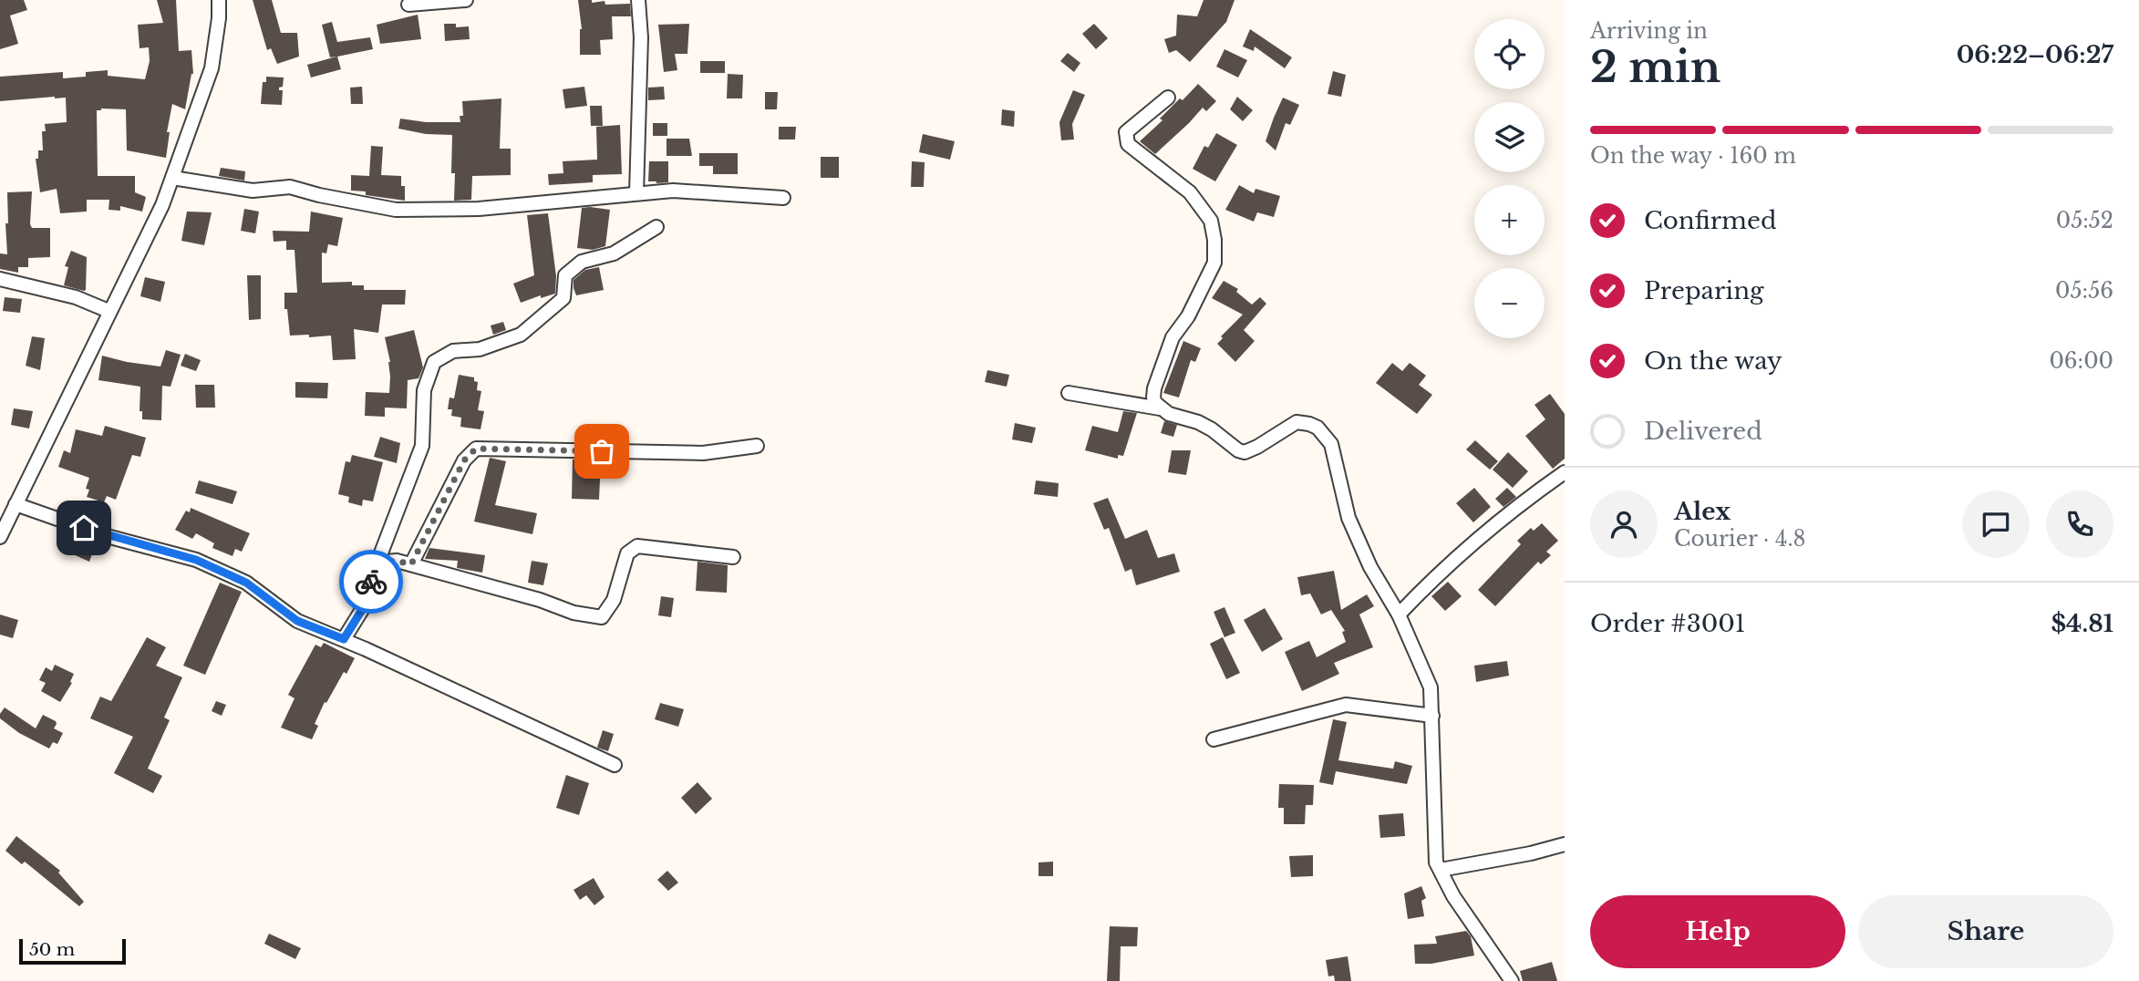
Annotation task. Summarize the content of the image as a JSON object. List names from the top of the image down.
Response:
{
  "scale_bar": "50 m",
  "page": {
    "heading": ["2 min", "Arriving in", "06:22–06:27"],
    "panel": [
      "Alex",
      "Courier · 4.8",
      "Order #3001",
      "$4.81"
    ],
    "map_buttons": ["+", "−"],
    "bar": "On the way · 160 m",
    "list": [
      ["Confirmed", "05:52"],
      ["Preparing", "05:56"],
      ["On the way", "06:00"],
      "Delivered"
    ],
    "buttons": ["Help", "Share"],
    "scale": "50 m"
  }
}
